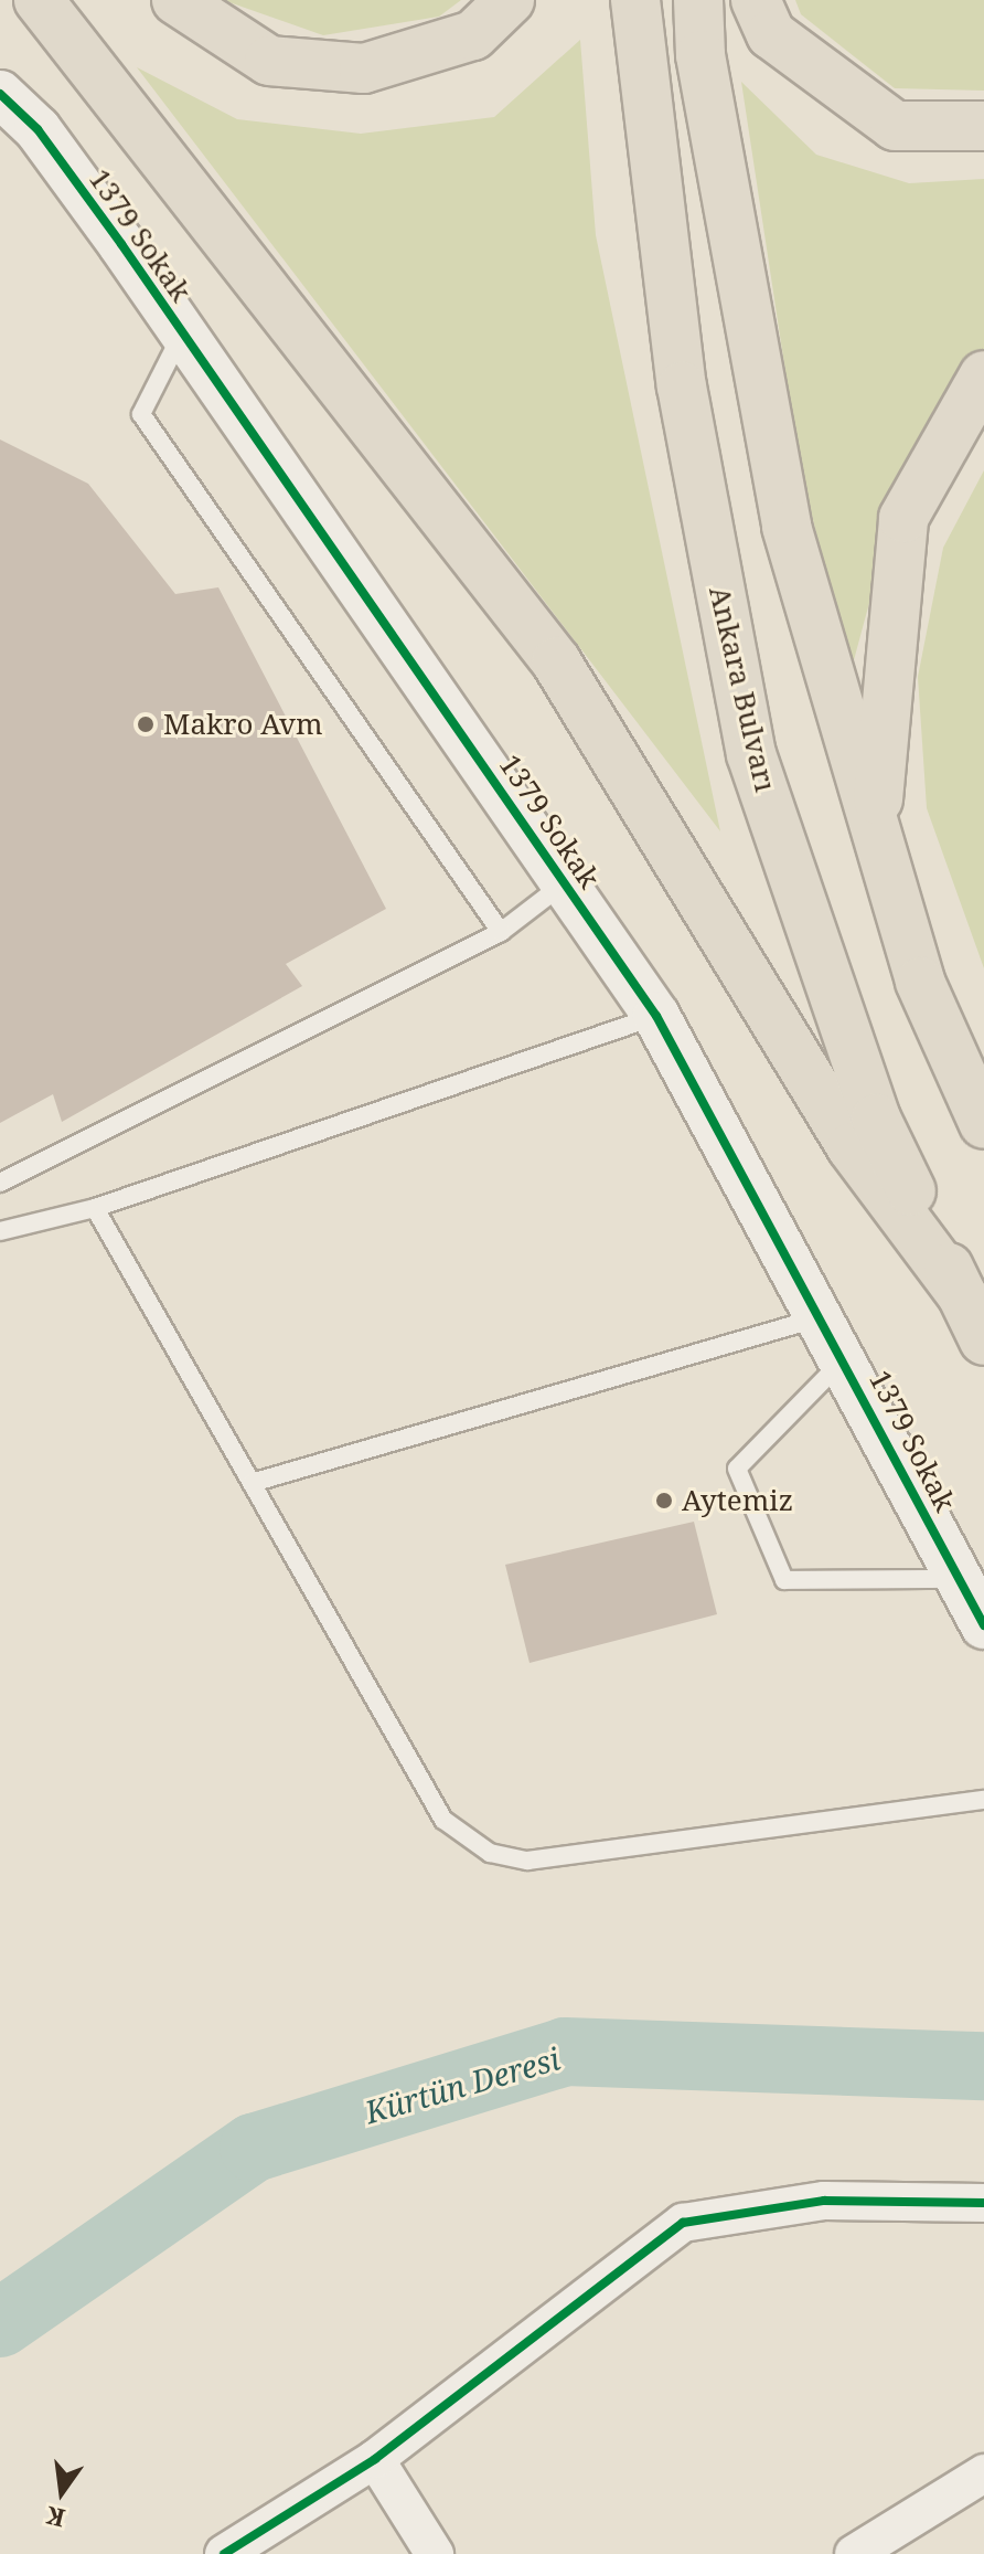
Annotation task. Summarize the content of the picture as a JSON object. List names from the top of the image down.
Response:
{
  "streets": {
    "highway": ["Ankara Bulvarı"],
    "street": ["1379 Sokak"]
  },
  "water": ["Kürtün Deresi"],
  "places": ["Makro Avm", "Aytemiz"],
  "north": "bottom"
}
